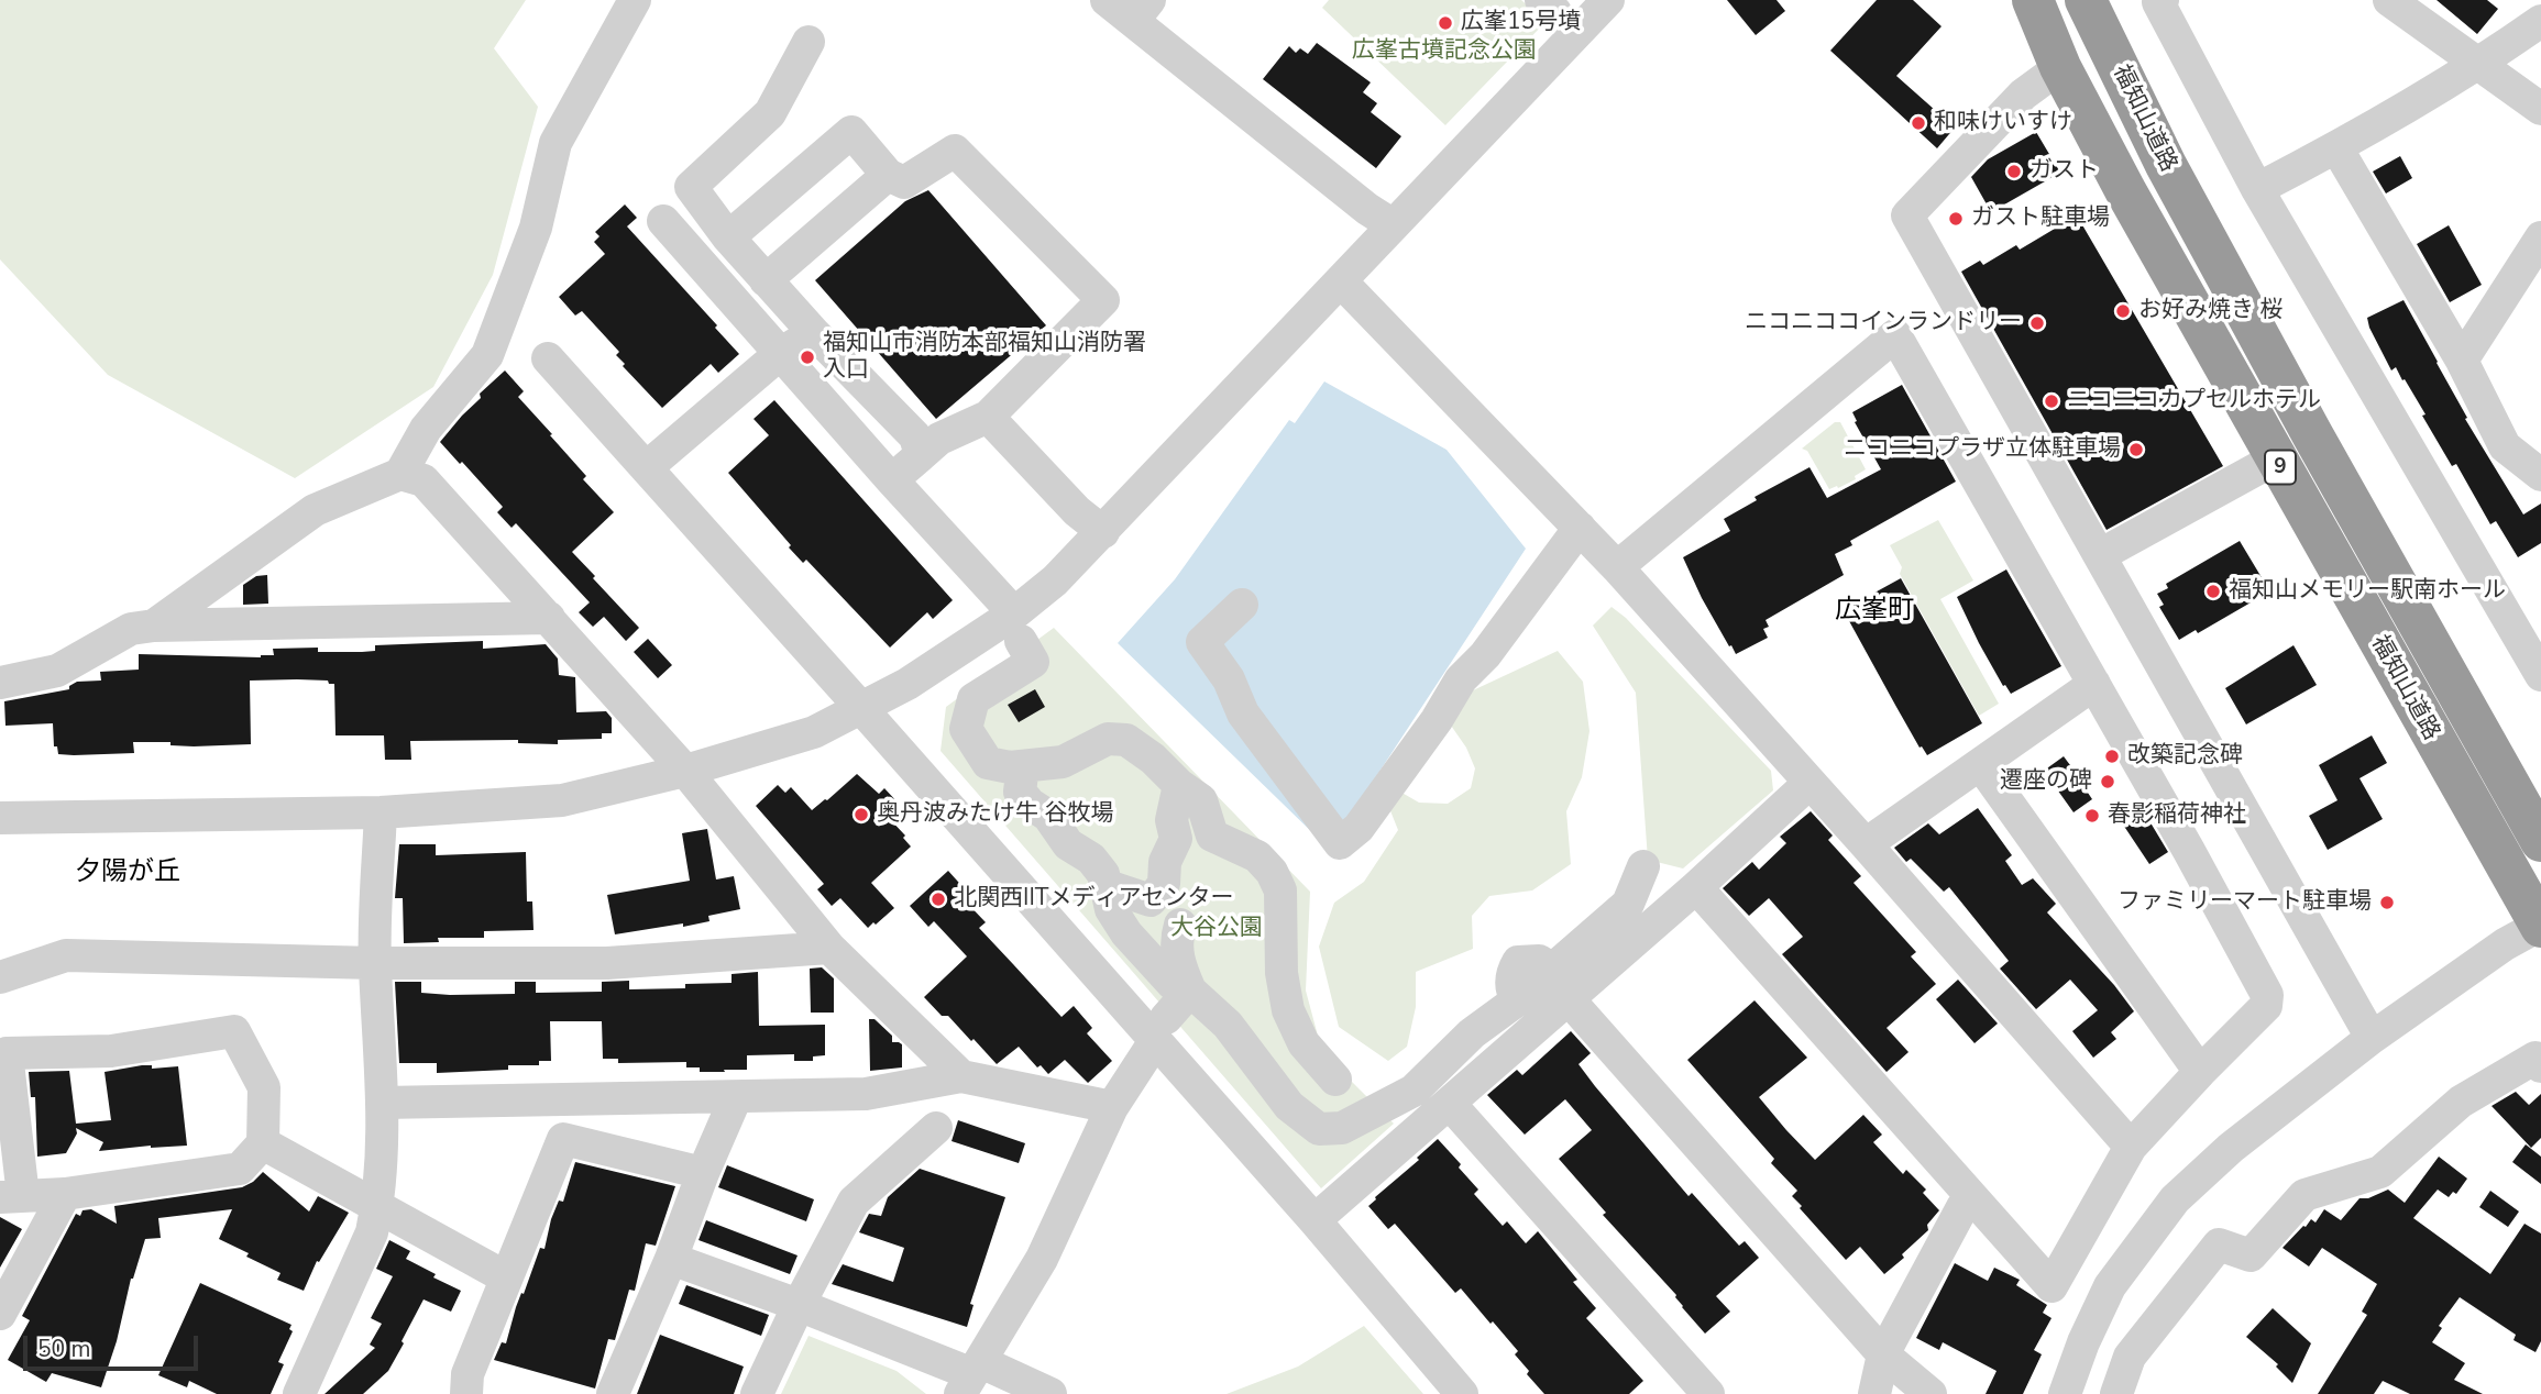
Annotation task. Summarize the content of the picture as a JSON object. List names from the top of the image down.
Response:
{
  "streets": {
    "highway": ["福知山道路", "9"]
  },
  "districts": ["広峯町", "夕陽が丘"],
  "parks": ["広峯古墳記念公園", "大谷公園"],
  "places": [
    "広峯15号墳",
    "和味けいすけ",
    "ガスト",
    "ガスト駐車場",
    "お好み焼き 桜",
    "ニコニココインランドリー",
    "福知山市消防本部福知山消防署 入口",
    "ニコニコカプセルホテル",
    "ニコニコプラザ立体駐車場",
    "福知山メモリー駅南ホール",
    "改築記念碑",
    "遷座の碑",
    "奥丹波みたけ牛 谷牧場",
    "春影稲荷神社",
    "北関西IITメディアセンター",
    "ファミリーマート駐車場"
  ],
  "scale_bar": "50 m"
}
